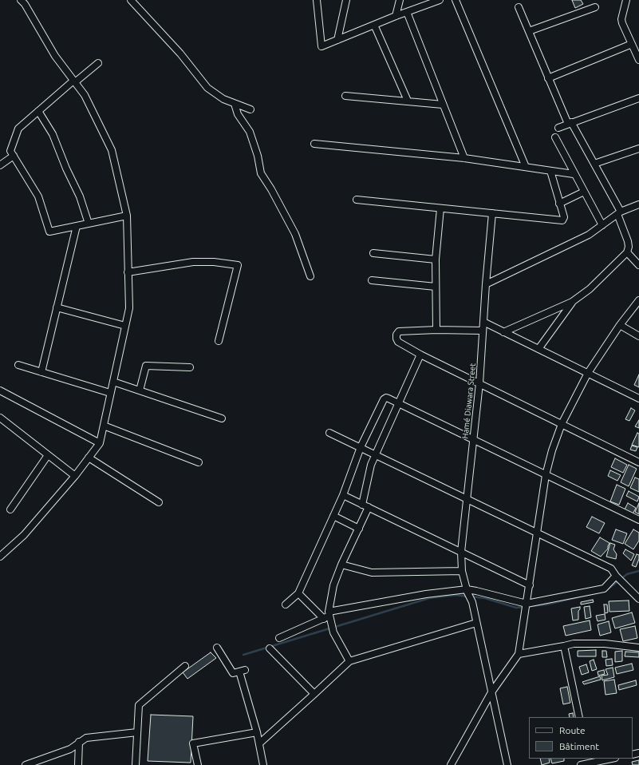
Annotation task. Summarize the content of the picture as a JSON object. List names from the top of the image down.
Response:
{
  "streets": {
    "street": ["Hamé Diawara Street"]
  },
  "legend": ["Route", "Bâtiment"]
}
